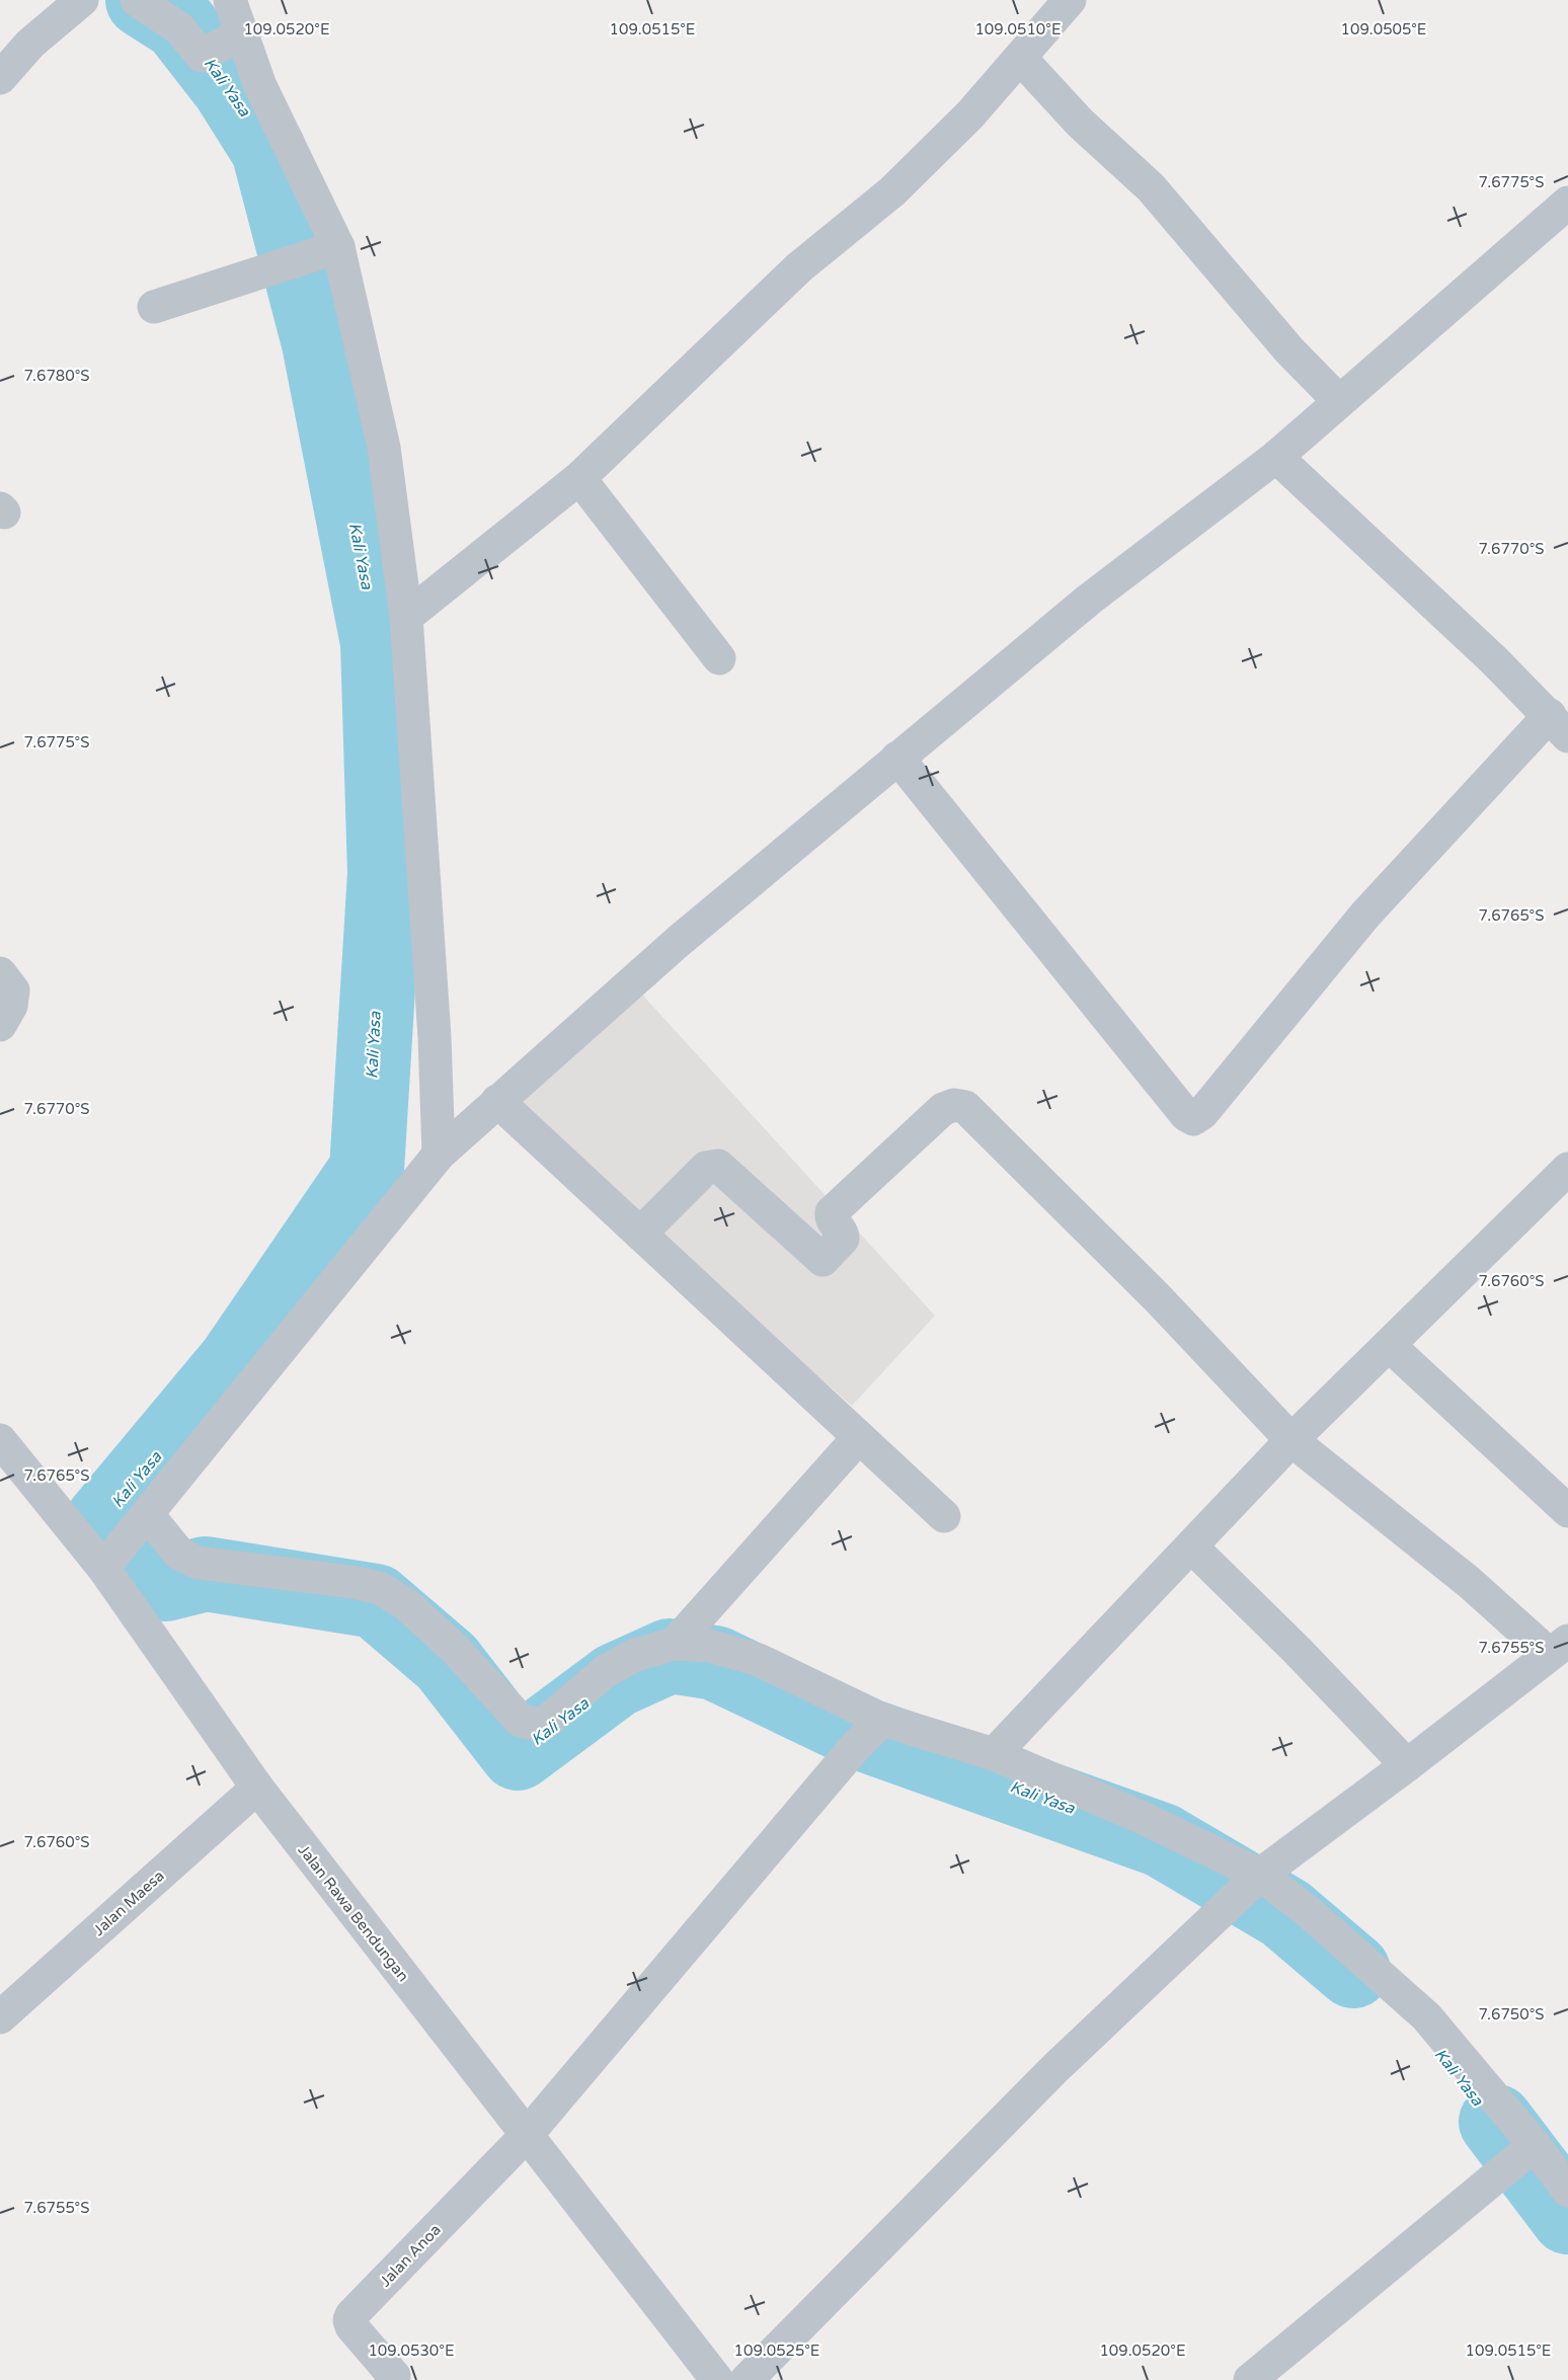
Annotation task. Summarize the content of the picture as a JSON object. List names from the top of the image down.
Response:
{
  "streets": {
    "street": ["Jalan Maesa", "Jalan Rawa Bendungan", "Jalan Anoa"]
  },
  "crossings": [
    ["Jalan Maesa", "Jalan Rawa Bendungan"],
    ["Jalan Rawa Bendungan", "Jalan Anoa"]
  ],
  "water": ["Kali Yasa"],
  "coordinates": [
    "109.0520°E",
    "109.0510°E",
    "109.0515°E",
    "109.0505°E",
    "7.6775°S",
    "7.6780°S",
    "7.6770°S",
    "7.6765°S",
    "7.6760°S",
    "7.6755°S",
    "7.6750°S",
    "109.0530°E",
    "109.0525°E"
  ]
}
